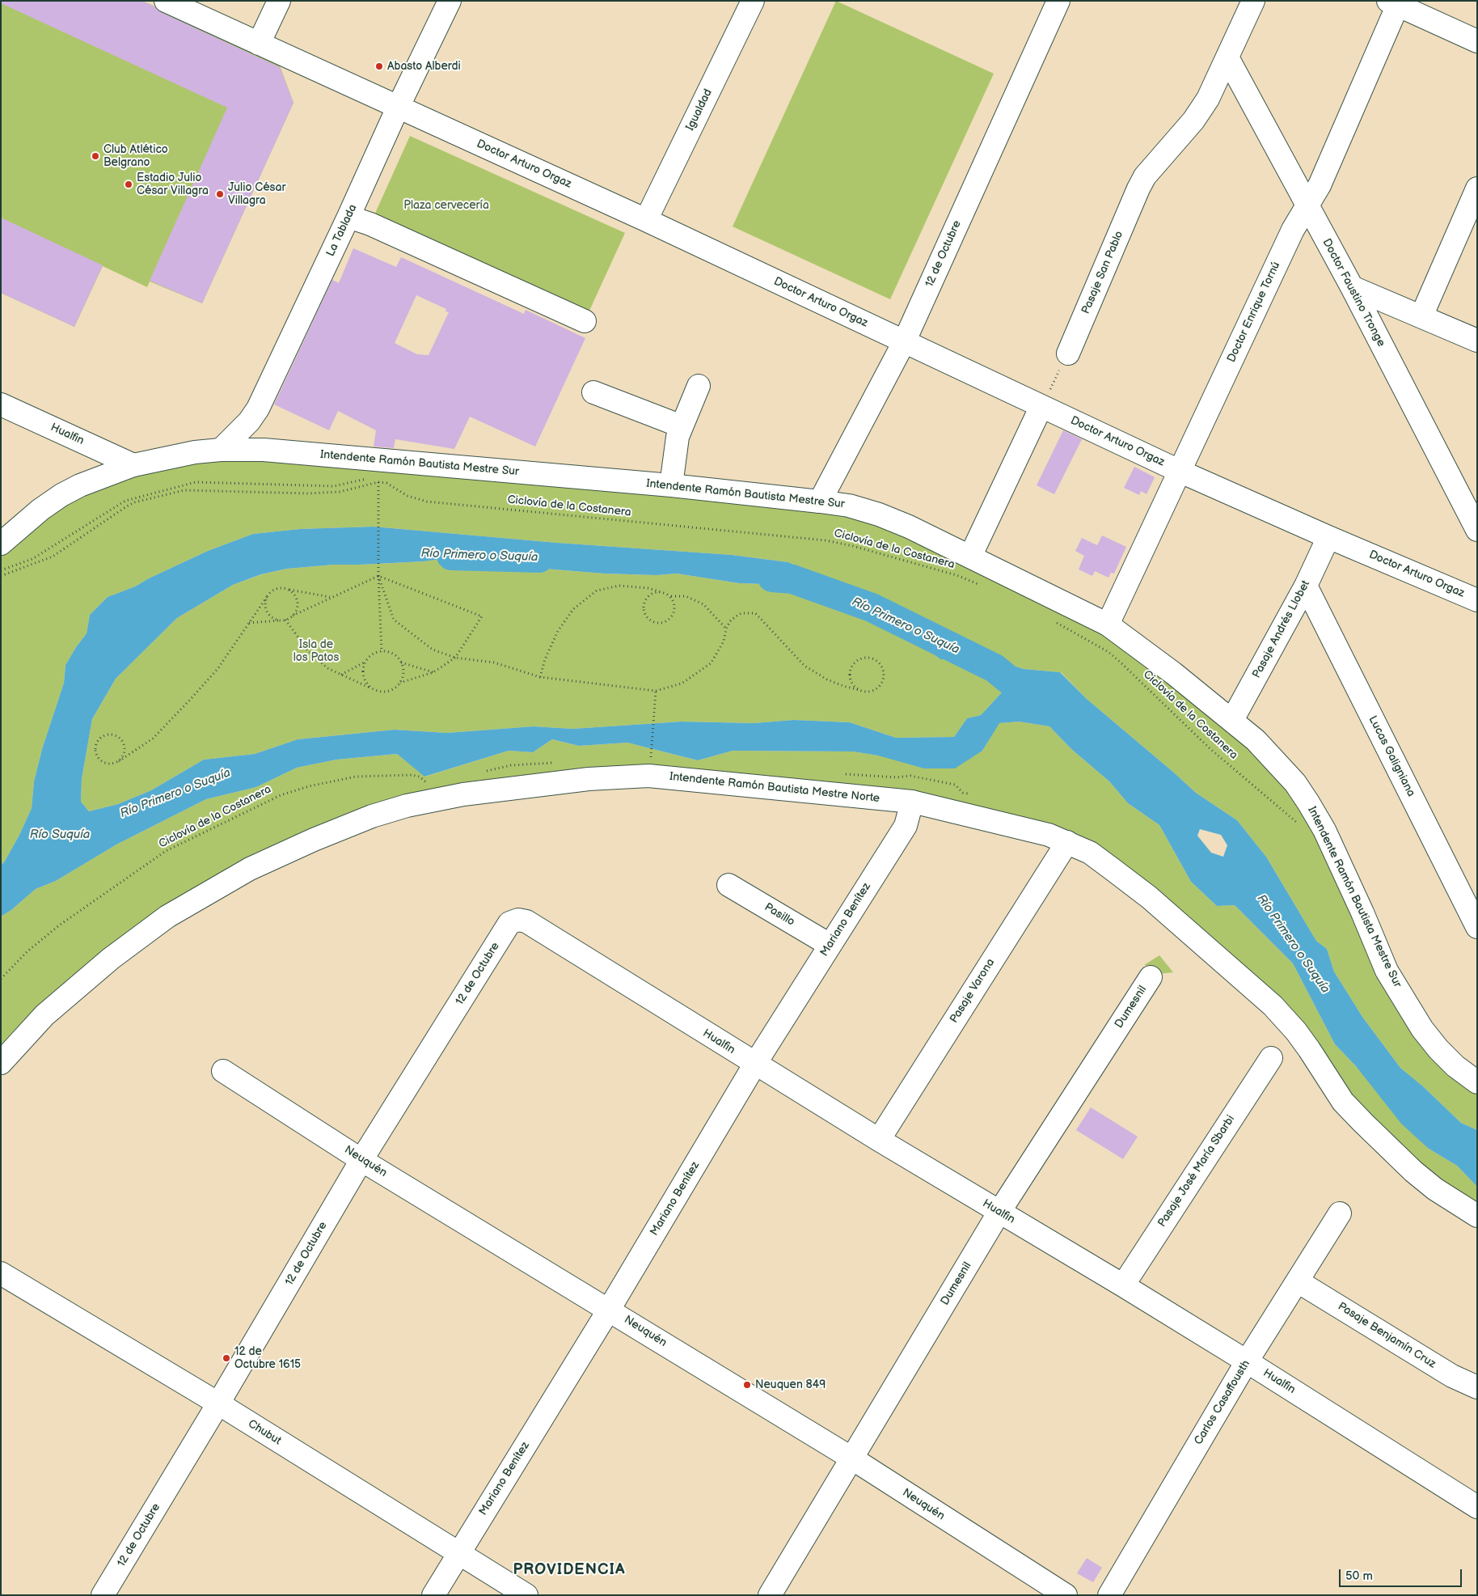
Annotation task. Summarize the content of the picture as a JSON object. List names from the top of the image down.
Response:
{
  "streets": {
    "street": [
      "Igualdad",
      "Doctor Arturo Orgaz",
      "La Tablada",
      "12 de Octubre",
      "Pasaje San Pablo",
      "Doctor Faustino Tronge",
      "Doctor Enrique Tornú",
      "Hualfin",
      "Intendente Ramón Bautista Mestre Sur",
      "Pasaje Andrés Llobet",
      "Lucas Galigniana",
      "Intendente Ramón Bautista Mestre Norte",
      "Pasillo",
      "Mariano Benítez",
      "Pasaje Varona",
      "Dumesnil",
      "Neuquén",
      "Pasaje José María Sbarbi",
      "Pasaje Benjamín Cruz",
      "Carlos Casaffousth",
      "Chubut"
    ],
    "path": ["Ciclovía de la Costanera"]
  },
  "crossings": [
    ["Igualdad", "Doctor Arturo Orgaz"],
    ["Doctor Arturo Orgaz", "La Tablada"],
    ["Doctor Arturo Orgaz", "12 de Octubre"],
    ["Doctor Arturo Orgaz", "Doctor Enrique Tornú"],
    ["Doctor Arturo Orgaz", "Pasaje Andrés Llobet"],
    ["La Tablada", "Intendente Ramón Bautista Mestre Sur"],
    ["12 de Octubre", "Hualfin"],
    ["12 de Octubre", "Intendente Ramón Bautista Mestre Sur"],
    ["12 de Octubre", "Neuquén"],
    ["12 de Octubre", "Chubut"],
    ["Pasaje San Pablo", "Doctor Faustino Tronge"],
    ["Doctor Faustino Tronge", "Doctor Enrique Tornú"],
    ["Doctor Enrique Tornú", "Intendente Ramón Bautista Mestre Sur"],
    ["Hualfin", "Intendente Ramón Bautista Mestre Sur"],
    ["Hualfin", "Mariano Benítez"],
    ["Hualfin", "Pasaje Varona"],
    ["Hualfin", "Dumesnil"],
    ["Hualfin", "Pasaje José María Sbarbi"],
    ["Hualfin", "Carlos Casaffousth"],
    ["Intendente Ramón Bautista Mestre Sur", "Pasaje Andrés Llobet"],
    ["Pasaje Andrés Llobet", "Lucas Galigniana"],
    ["Intendente Ramón Bautista Mestre Norte", "Mariano Benítez"],
    ["Intendente Ramón Bautista Mestre Norte", "Pasaje Varona"],
    ["Pasillo", "Mariano Benítez"],
    ["Mariano Benítez", "Neuquén"],
    ["Mariano Benítez", "Chubut"],
    ["Dumesnil", "Neuquén"],
    ["Pasaje Benjamín Cruz", "Carlos Casaffousth"]
  ],
  "districts": ["PROVIDENCIA"],
  "water": ["Río Primero o Suquía", "Río Suquía"],
  "parks": ["Plaza cervecería", "Isla de los Patos"],
  "places": [
    "Abasto Alberdi",
    "Club Atlético Belgrano",
    "Estadio Julio César Villagra",
    "Julio César Villagra",
    "12 de Octubre 1615",
    "Neuquen 849"
  ],
  "scale_bar": "50 m"
}
